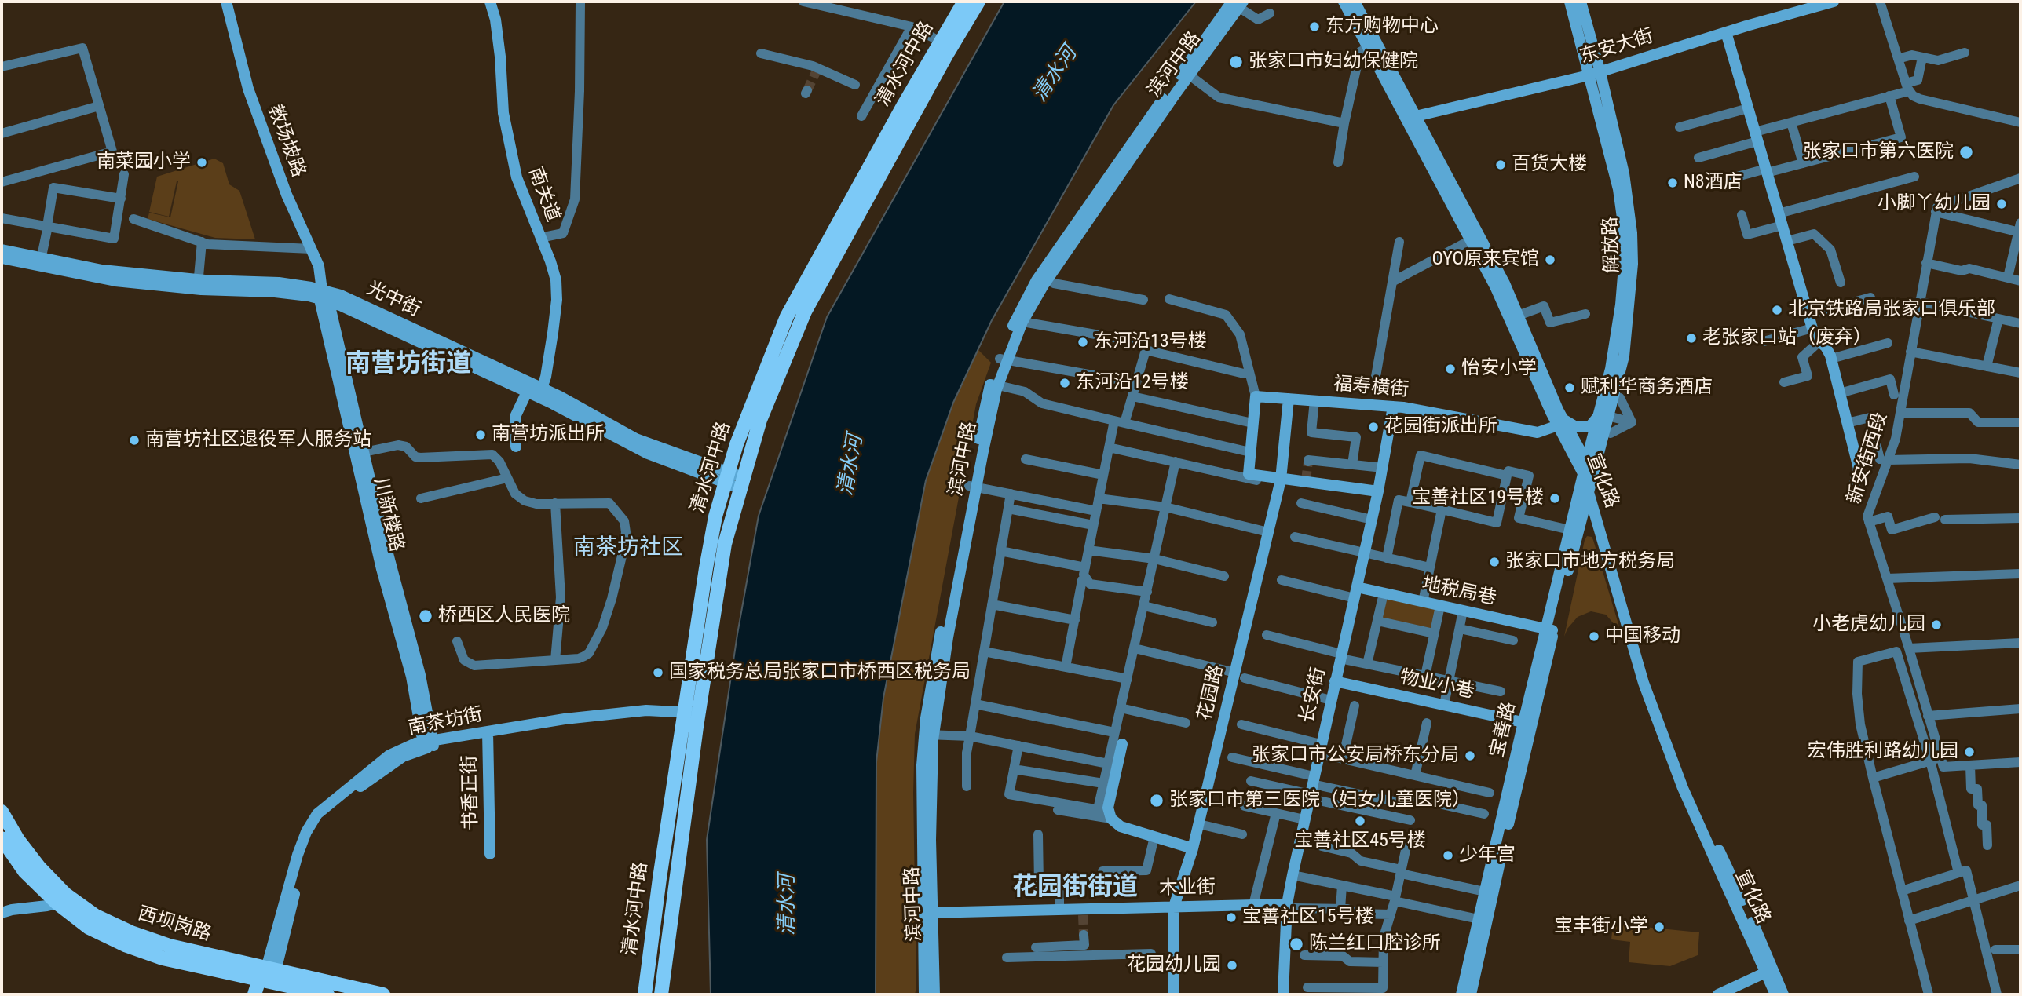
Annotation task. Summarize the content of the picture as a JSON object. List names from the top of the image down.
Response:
{
  "streets": {
    "main road": ["清水河中路", "西坝岗路"],
    "street": [
      "东安大街",
      "滨河中路",
      "教场坡路",
      "南关道",
      "解放路",
      "光中街",
      "福寿横街",
      "新安街西段",
      "宣化路",
      "川新楼路",
      "地税局巷",
      "物业小巷",
      "花园路",
      "长安街",
      "南茶坊街",
      "宝善路",
      "书香正街",
      "木业街"
    ]
  },
  "crossings": [
    ["东安大街", "解放路"],
    ["东安大街", "宣化路"],
    ["清水河中路", "光中街"],
    ["清水河中路", "南茶坊街"],
    ["滨河中路", "木业街"],
    ["教场坡路", "光中街"],
    ["教场坡路", "川新楼路"],
    ["南关道", "光中街"],
    ["解放路", "宣化路"],
    ["解放路", "宝善路"],
    ["光中街", "川新楼路"],
    ["福寿横街", "宣化路"],
    ["福寿横街", "花园路"],
    ["福寿横街", "长安街"],
    ["宣化路", "宝善路"],
    ["川新楼路", "南茶坊街"],
    ["地税局巷", "长安街"],
    ["地税局巷", "宝善路"],
    ["物业小巷", "长安街"],
    ["物业小巷", "宝善路"],
    ["花园路", "木业街"],
    ["长安街", "木业街"],
    ["南茶坊街", "书香正街"],
    ["南茶坊街", "西坝岗路"]
  ],
  "districts": ["南营坊街道", "南茶坊社区", "花园街街道"],
  "water": ["清水河"],
  "places": [
    "东方购物中心",
    "张家口市妇幼保健院",
    "张家口市第六医院",
    "南菜园小学",
    "百货大楼",
    "N8酒店",
    "小脚丫幼儿园",
    "OYO原来宾馆",
    "北京铁路局张家口俱乐部",
    "老张家口站（废弃）",
    "东河沿13号楼",
    "怡安小学",
    "东河沿12号楼",
    "赋利华商务酒店",
    "花园街派出所",
    "南营坊派出所",
    "南营坊社区退役军人服务站",
    "宝善社区19号楼",
    "张家口市地方税务局",
    "桥西区人民医院",
    "小老虎幼儿园",
    "中国移动",
    "国家税务总局张家口市桥西区税务局",
    "宏伟胜利路幼儿园",
    "张家口市公安局桥东分局",
    "张家口市第三医院（妇女儿童医院）",
    "宝善社区45号楼",
    "少年宫",
    "宝善社区15号楼",
    "宝丰街小学",
    "陈兰红口腔诊所",
    "花园幼儿园"
  ]
}
